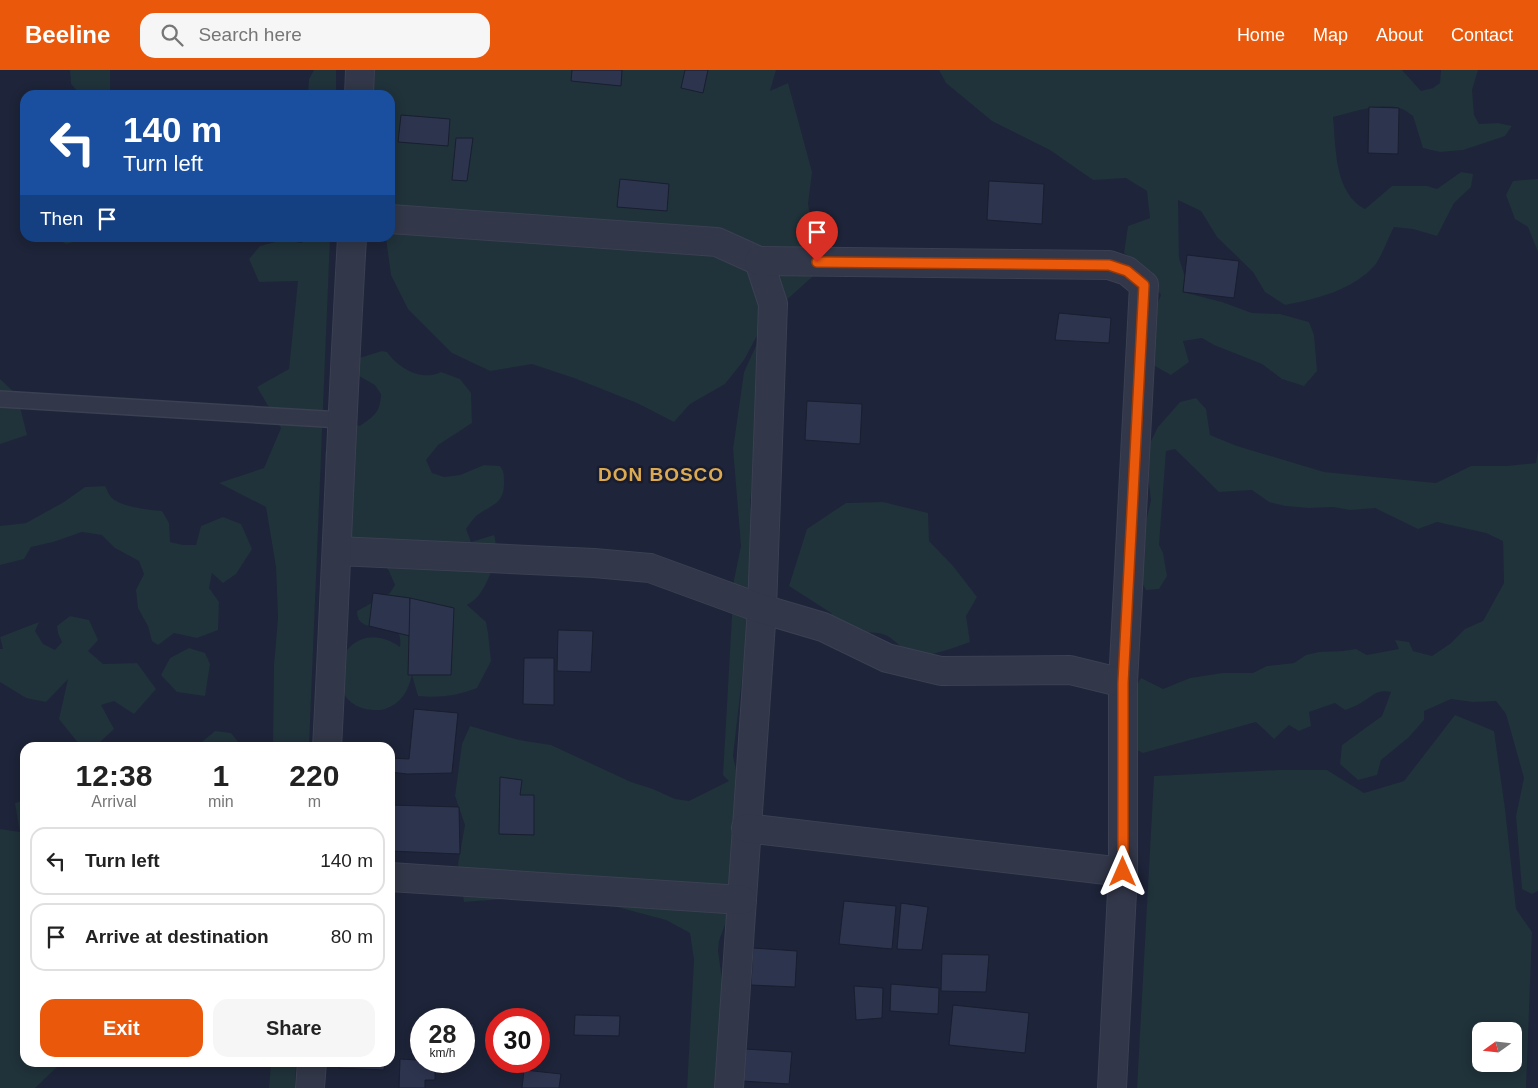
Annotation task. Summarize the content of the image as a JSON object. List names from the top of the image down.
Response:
{
  "districts": ["DON BOSCO"],
  "north": "left",
  "page": {
    "header": "Beeline",
    "search": "Search here",
    "nav": [
      "Home",
      "Map",
      "About",
      "Contact"
    ],
    "turn": ["140 m", "Turn left"],
    "then": "Then",
    "eta": [
      "12:38",
      "Arrival",
      "1",
      "min",
      "220",
      "m"
    ],
    "list": [
      {
        "name": "Turn left",
        "value": "140 m"
      },
      {
        "name": "Arrive at destination",
        "value": "80 m"
      }
    ],
    "buttons": ["Exit", "Share"],
    "speed": "28 km/h",
    "limit": "30"
  }
}
